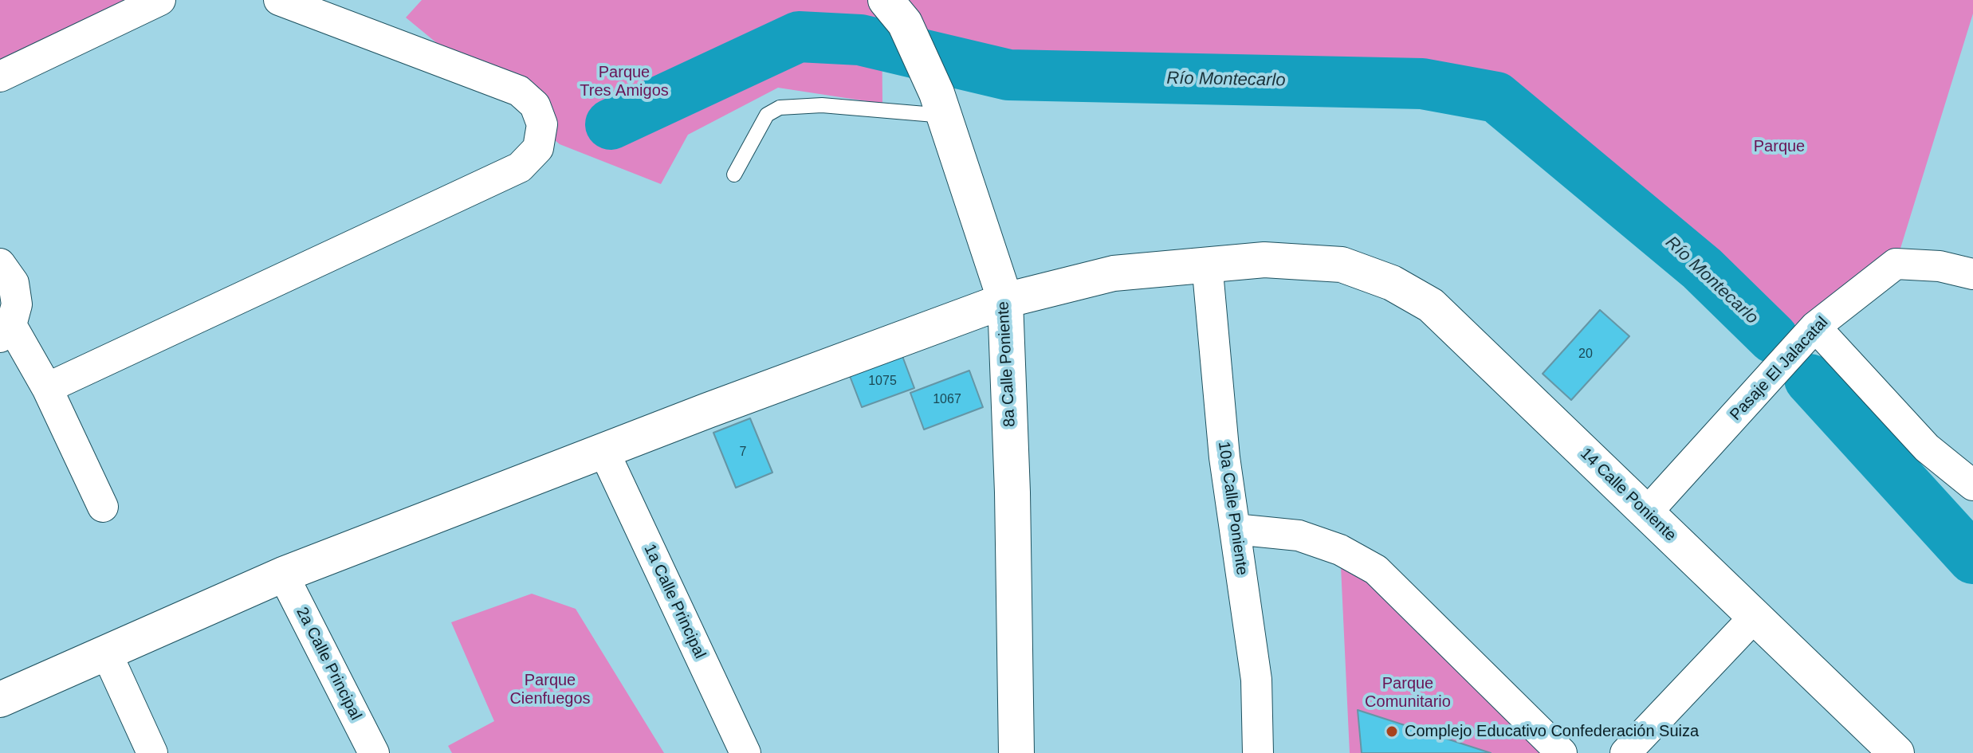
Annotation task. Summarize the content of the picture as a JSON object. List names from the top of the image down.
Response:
{
  "streets": {
    "street": [
      "8a Calle Poniente",
      "Pasaje El Jalacatal",
      "14 Calle Poniente",
      "10a Calle Poniente",
      "1a Calle Principal",
      "2a Calle Principal"
    ]
  },
  "crossings": [
    ["8a Calle Poniente", "14 Calle Poniente"],
    ["Pasaje El Jalacatal", "14 Calle Poniente"],
    ["14 Calle Poniente", "10a Calle Poniente"],
    ["14 Calle Poniente", "1a Calle Principal"],
    ["14 Calle Poniente", "2a Calle Principal"]
  ],
  "water": ["Río Montecarlo"],
  "parks": [
    "Parque Tres Amigos",
    "Parque",
    "Parque Cienfuegos",
    "Parque Comunitario"
  ],
  "places": ["Complejo Educativo Confederación Suiza"],
  "house_numbers": [
    "20",
    "1075",
    "1067",
    "7"
  ]
}
